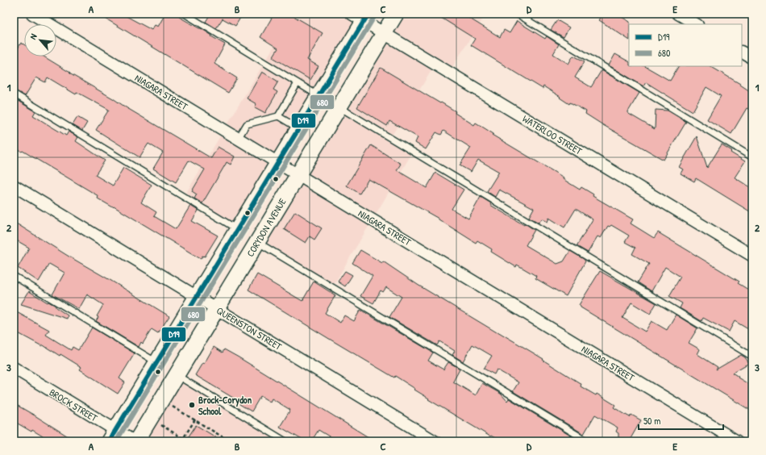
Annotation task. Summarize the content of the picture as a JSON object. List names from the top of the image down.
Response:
{
  "streets": {
    "main road": ["CORYDON AVENUE"],
    "street": [
      "NIAGARA STREET",
      "WATERLOO STREET",
      "QUEENSTON STREET",
      "BROCK STREET"
    ]
  },
  "crossings": [
    ["NIAGARA STREET", "CORYDON AVENUE"],
    ["WATERLOO STREET", "CORYDON AVENUE"],
    ["CORYDON AVENUE", "QUEENSTON STREET"]
  ],
  "places": ["Brock-Corydon School"],
  "lines": ["transit line D19", "transit line 680"],
  "legend": ["D19", "680"],
  "scale_bar": "50 m",
  "north": "top left",
  "grid": {
    "columns": [
      "A",
      "B",
      "C",
      "D",
      "E"
    ],
    "rows": ["1", "2", "3"]
  }
}
